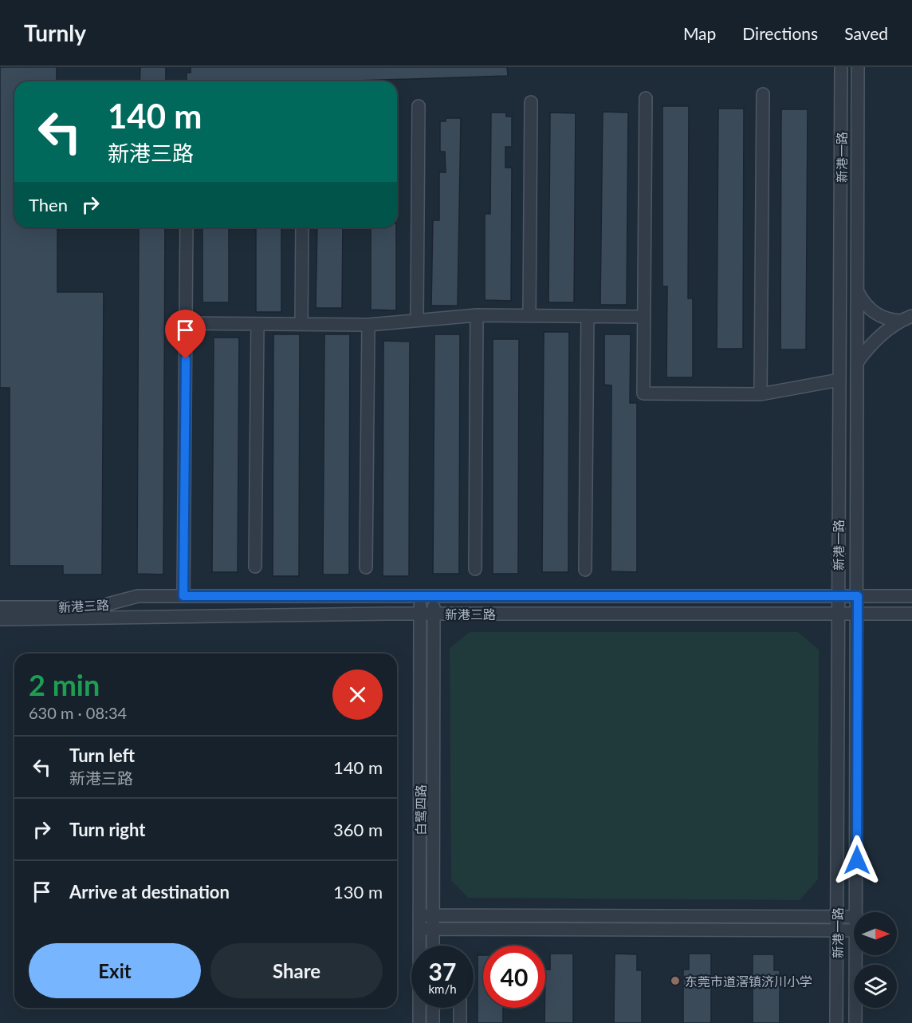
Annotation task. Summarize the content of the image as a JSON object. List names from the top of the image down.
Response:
{
  "streets": {
    "street": ["新港一路", "新港三路", "白鹭四路"]
  },
  "crossings": [
    ["新港一路", "新港三路"],
    ["新港三路", "白鹭四路"]
  ],
  "places": ["东莞市道滘镇济川小学"],
  "north": "right",
  "page": {
    "header": "Turnly",
    "nav": ["Map", "Directions", "Saved"],
    "turn": ["140 m", "新港三路"],
    "then": "Then",
    "heading": ["2 min", "630 m · 08:34"],
    "list": [
      {
        "name": "Turn left",
        "note": "新港三路",
        "value": "140 m"
      },
      {
        "name": "Turn right",
        "value": "360 m"
      },
      {
        "name": "Arrive at destination",
        "value": "130 m"
      }
    ],
    "buttons": ["Exit", "Share"],
    "speed": "37 km/h",
    "limit": "40"
  }
}
